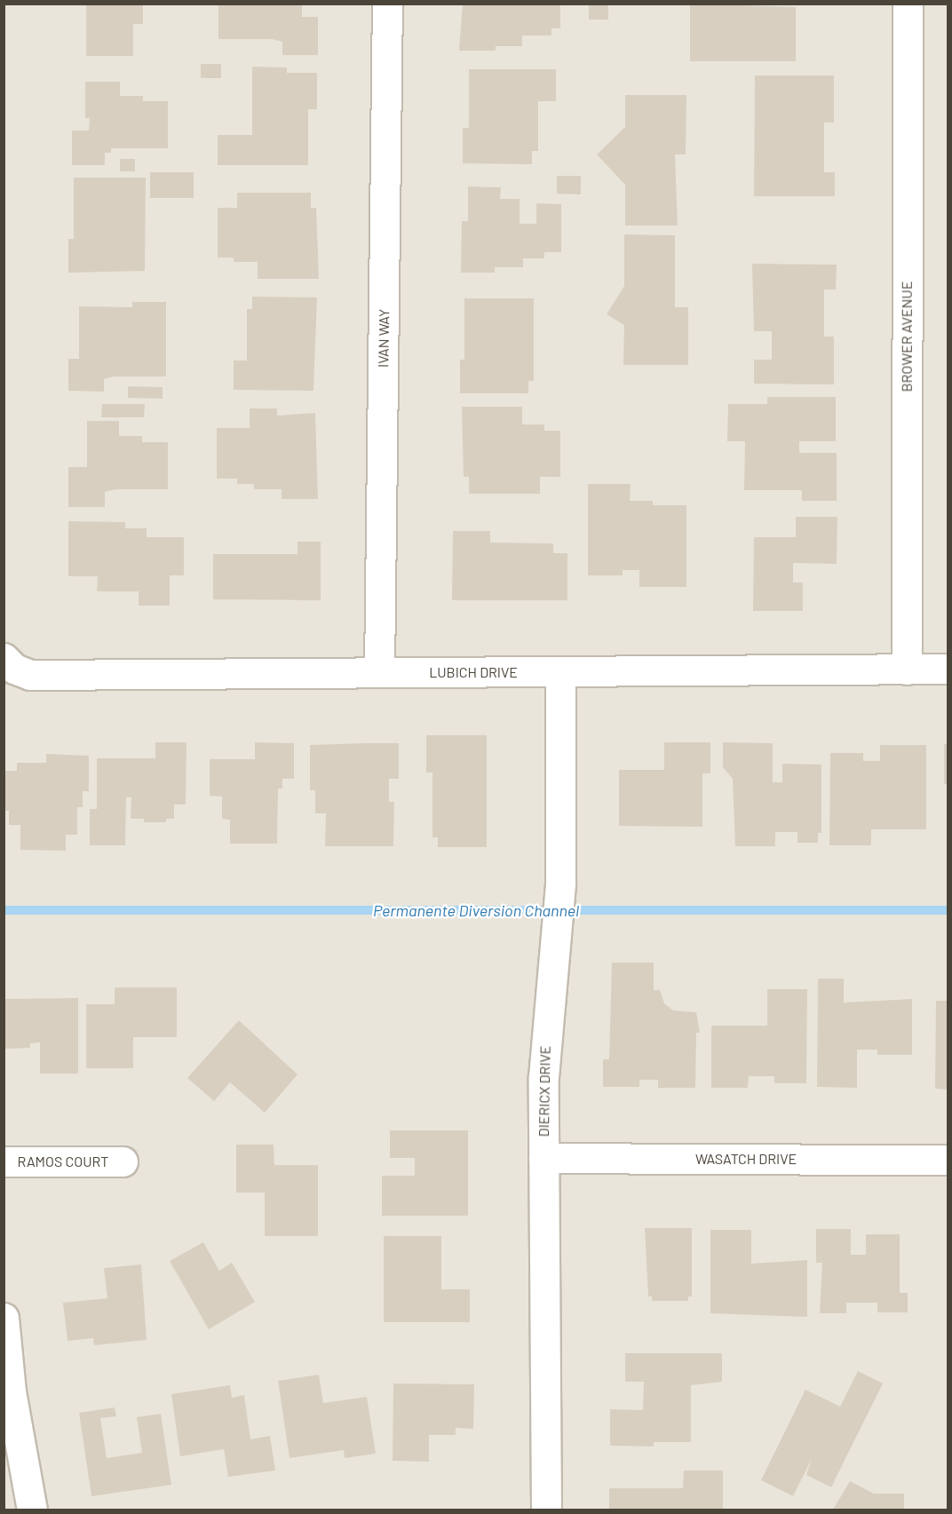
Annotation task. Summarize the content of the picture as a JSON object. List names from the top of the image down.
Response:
{
  "streets": {
    "street": [
      "BROWER AVENUE",
      "IVAN WAY",
      "LUBICH DRIVE",
      "DIERICX DRIVE",
      "WASATCH DRIVE",
      "RAMOS COURT"
    ]
  },
  "crossings": [
    ["BROWER AVENUE", "LUBICH DRIVE"],
    ["IVAN WAY", "LUBICH DRIVE"],
    ["LUBICH DRIVE", "DIERICX DRIVE"],
    ["DIERICX DRIVE", "WASATCH DRIVE"]
  ],
  "water": ["Permanente Diversion Channel"]
}
